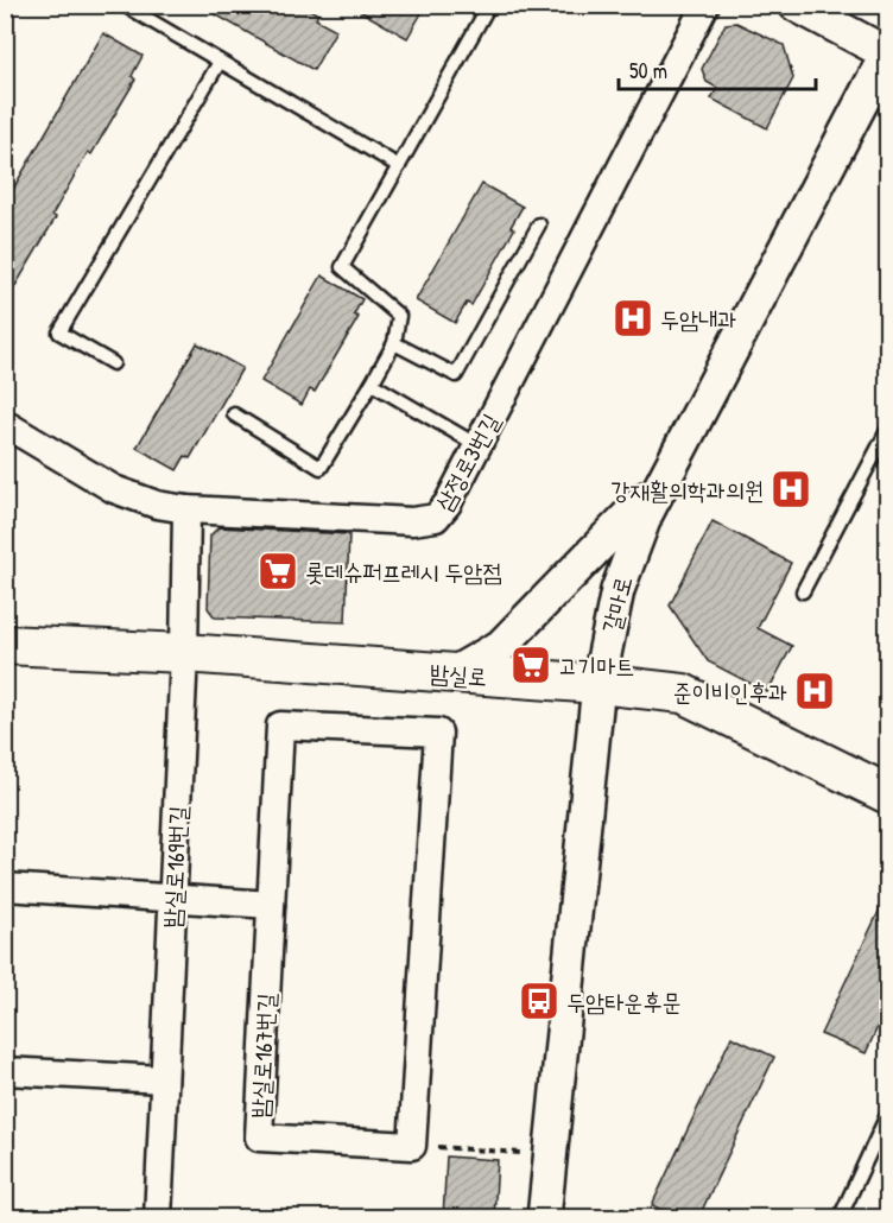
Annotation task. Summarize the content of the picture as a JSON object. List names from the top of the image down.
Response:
{
  "streets": {
    "main road": ["밤실로"],
    "street": [
      "삼정로3번길",
      "갈마로",
      "밤실로169번길",
      "밤실로167번길"
    ]
  },
  "crossings": [
    ["삼정로3번길", "밤실로169번길"],
    ["갈마로", "밤실로"],
    ["밤실로", "밤실로169번길"]
  ],
  "places": {
    "hospital": ["두암내과", "강재활의학과의원", "준이비인후과"],
    "supermarket": ["롯데슈퍼프레시 두암점", "고기마트"],
    "bus stop": ["두암타운후문"]
  },
  "scale_bar": "50 m"
}
